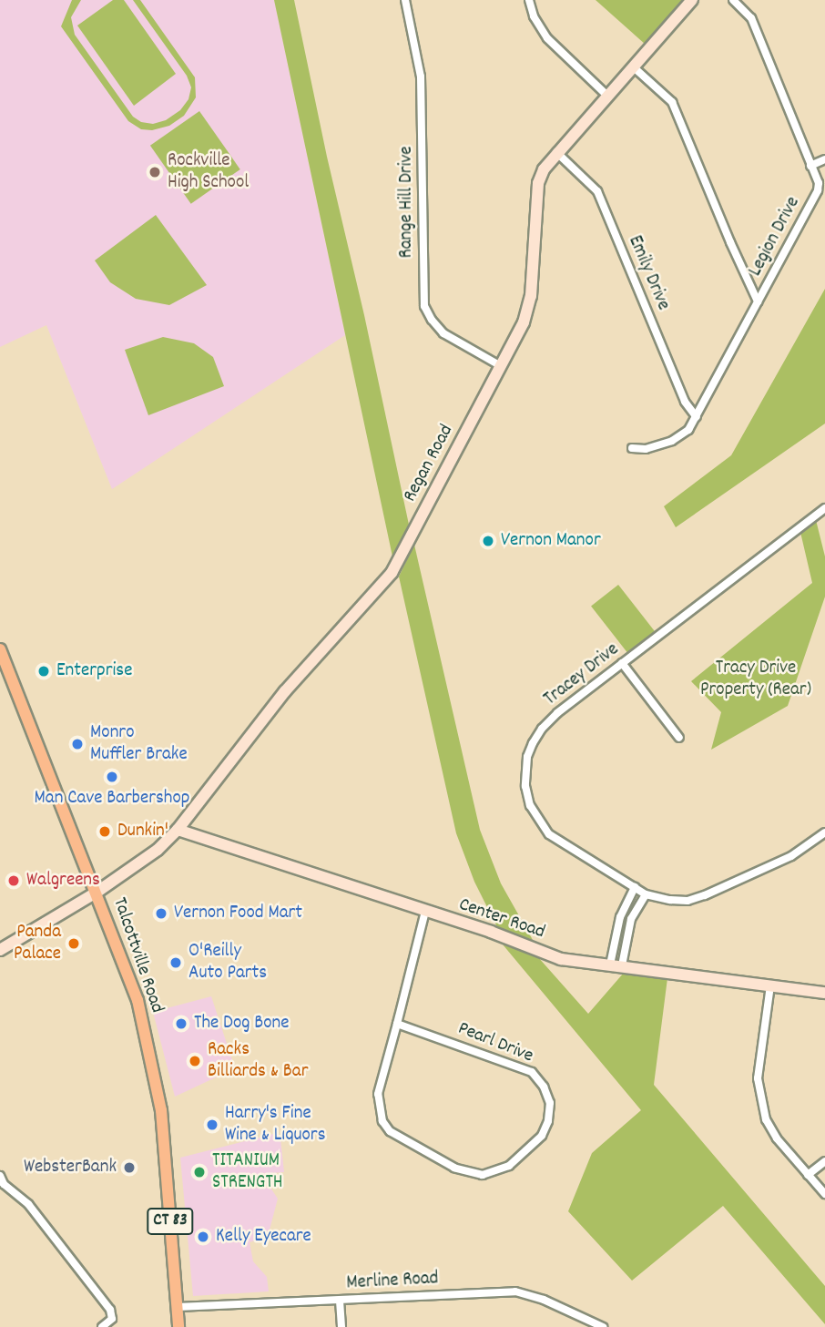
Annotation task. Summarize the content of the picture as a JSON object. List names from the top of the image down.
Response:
{
  "streets": {
    "main road": ["Talcottville Road", "CT 83"],
    "street": [
      "Range Hill Drive",
      "Legion Drive",
      "Emily Drive",
      "Regan Road",
      "Tracey Drive",
      "Center Road",
      "Pearl Drive",
      "Merline Road"
    ]
  },
  "crossings": [
    ["Range Hill Drive", "Regan Road"],
    ["Legion Drive", "Emily Drive"],
    ["Emily Drive", "Regan Road"],
    ["Regan Road", "Center Road"],
    ["Regan Road", "Talcottville Road"],
    ["Center Road", "Pearl Drive"],
    ["Talcottville Road", "Merline Road"]
  ],
  "parks": ["Tracy Drive Property (Rear)"],
  "places": [
    "Rockville High School",
    "Vernon Manor",
    "Enterprise",
    "Monro Muffler Brake",
    "Man Cave Barbershop",
    "Dunkin'",
    "Walgreens",
    "Vernon Food Mart",
    "Panda Palace",
    "O'Reilly Auto Parts",
    "The Dog Bone",
    "Racks Billiards & Bar",
    "Harry's Fine Wine & Liquors",
    "WebsterBank",
    "TITANIUM STRENGTH",
    "Kelly Eyecare"
  ]
}
